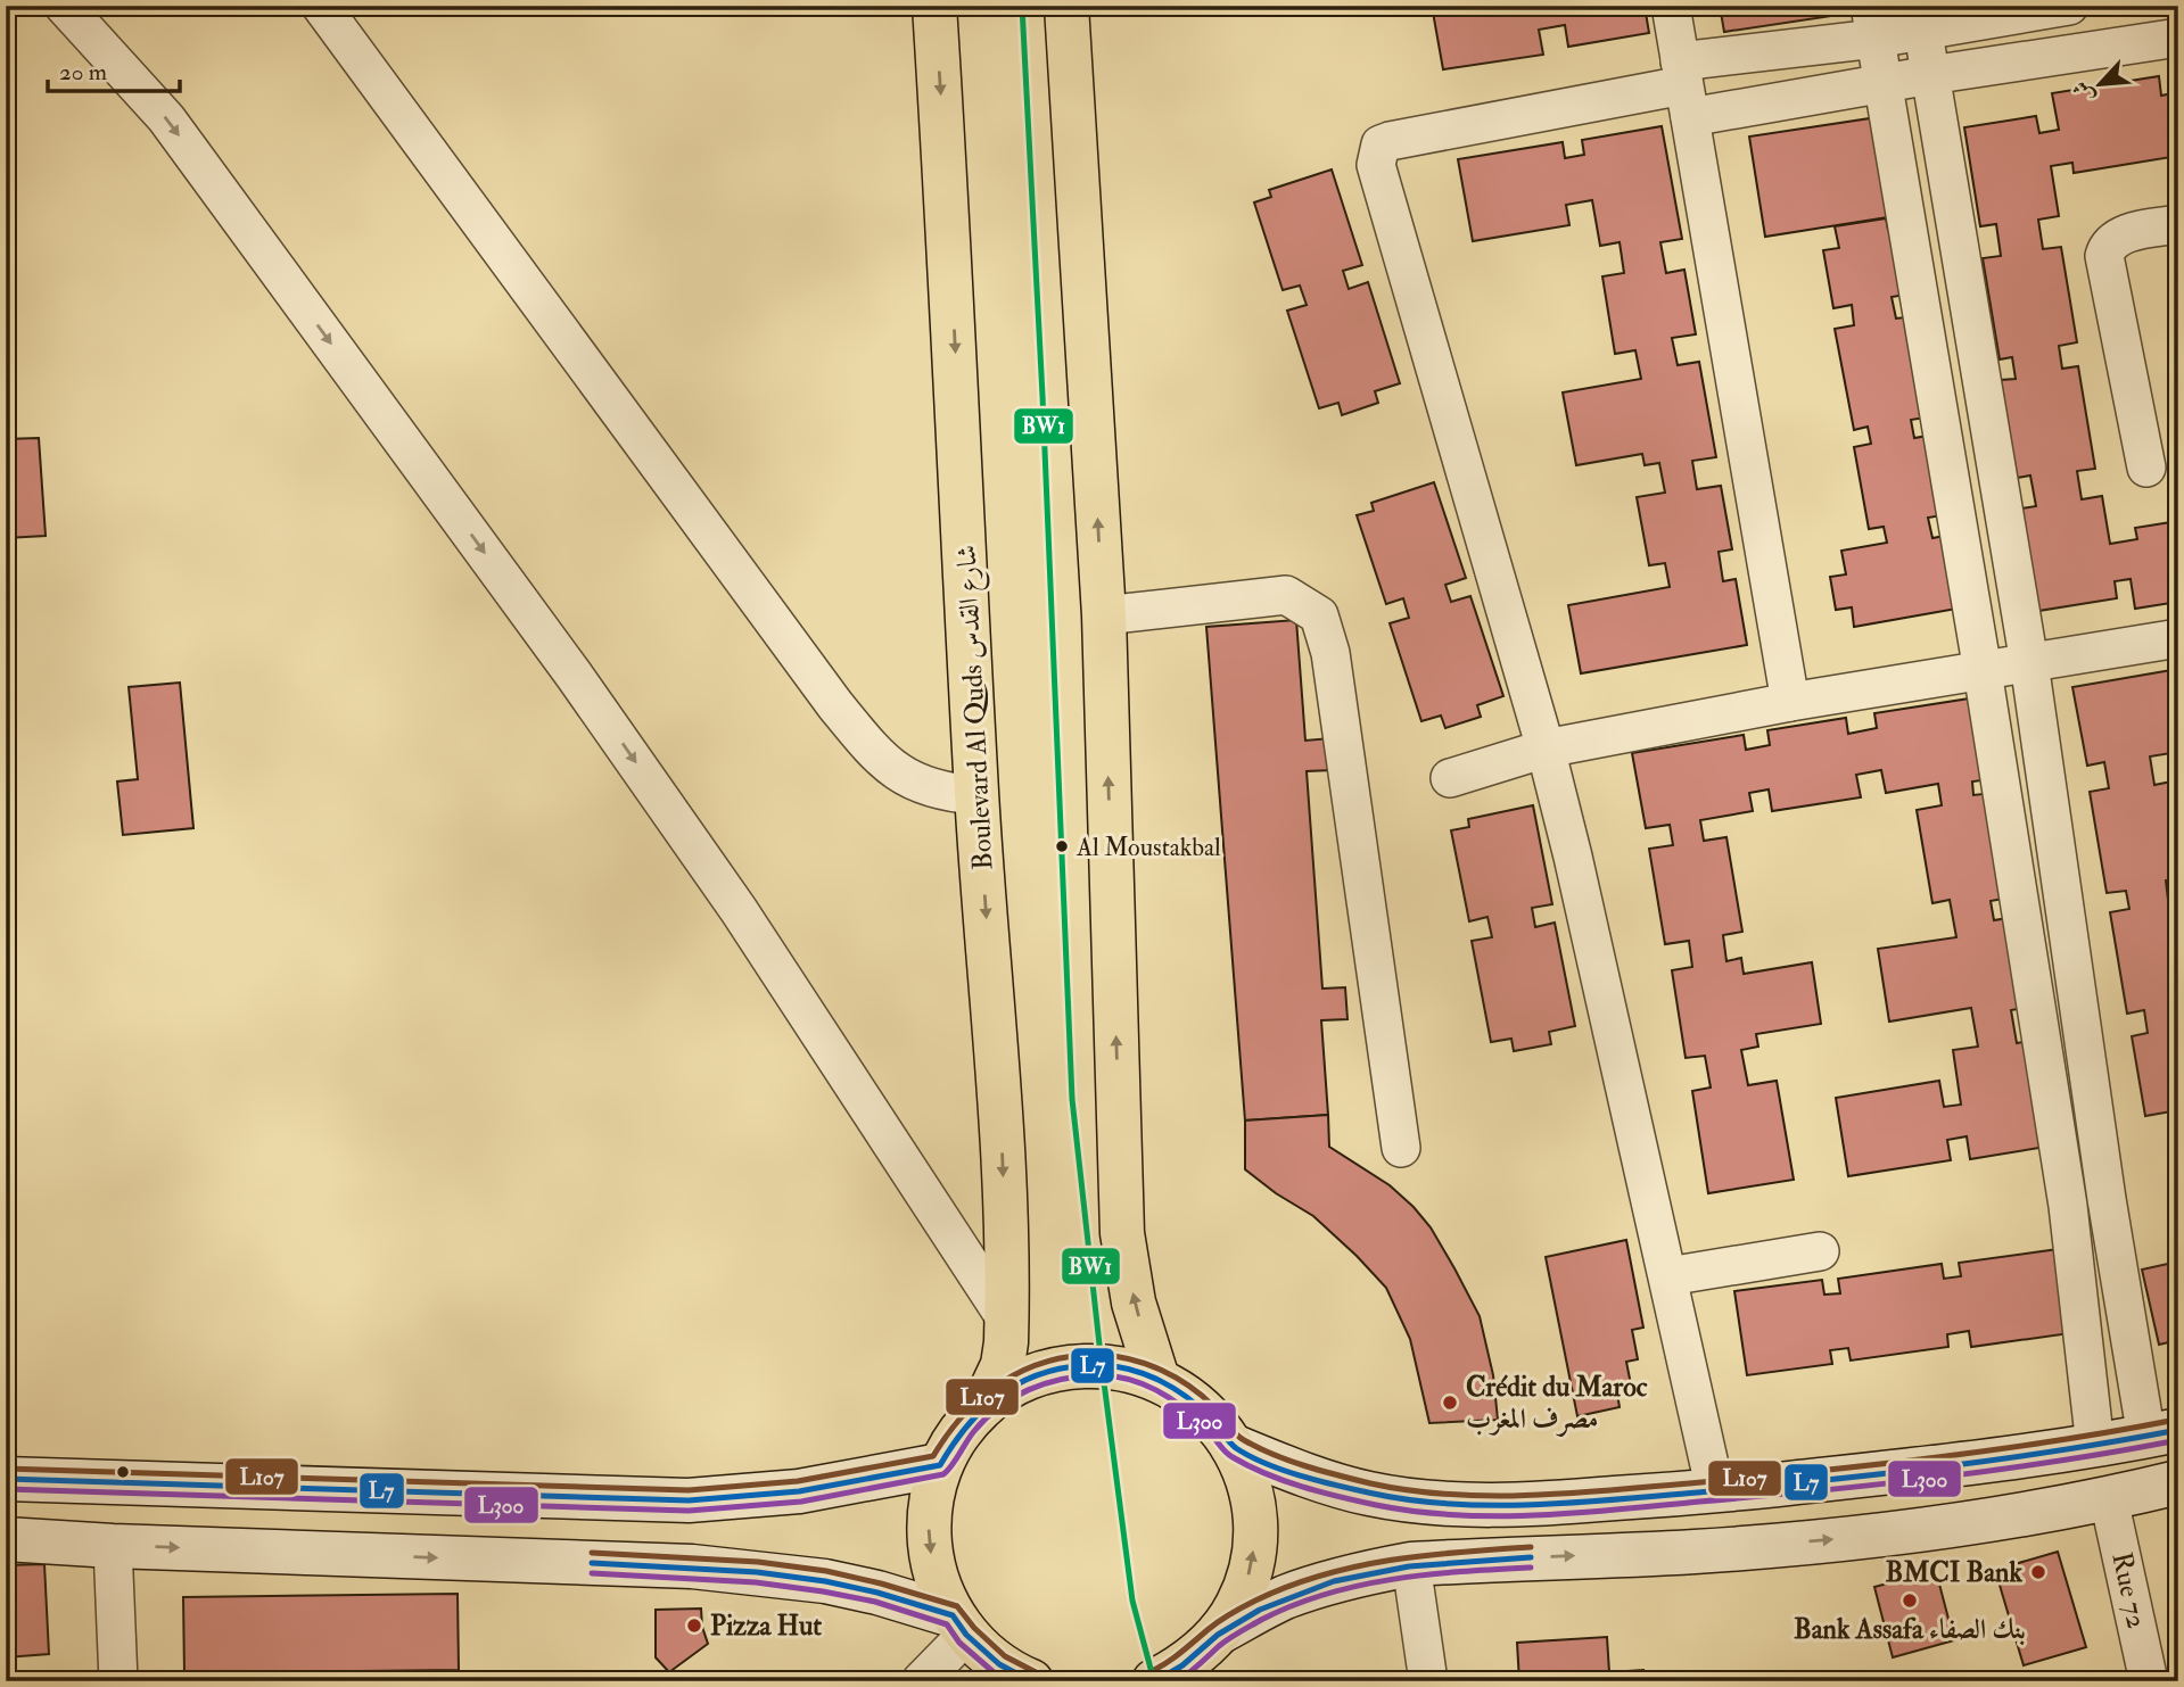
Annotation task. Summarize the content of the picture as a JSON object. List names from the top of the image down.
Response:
{
  "streets": {
    "main road": ["Boulevard Al Quds شارع القدس"],
    "street": ["Rue 72"]
  },
  "places": [
    "Al Moustakbal",
    "Crédit du Maroc مصرف المغرب",
    "BMCI Bank",
    "Bank Assafa بنك الصفاء",
    "Pizza Hut"
  ],
  "lines": [
    "transit line BW1",
    "transit line L107",
    "transit line L7",
    "transit line L300"
  ],
  "scale_bar": "20 m",
  "north": "bottom left"
}
